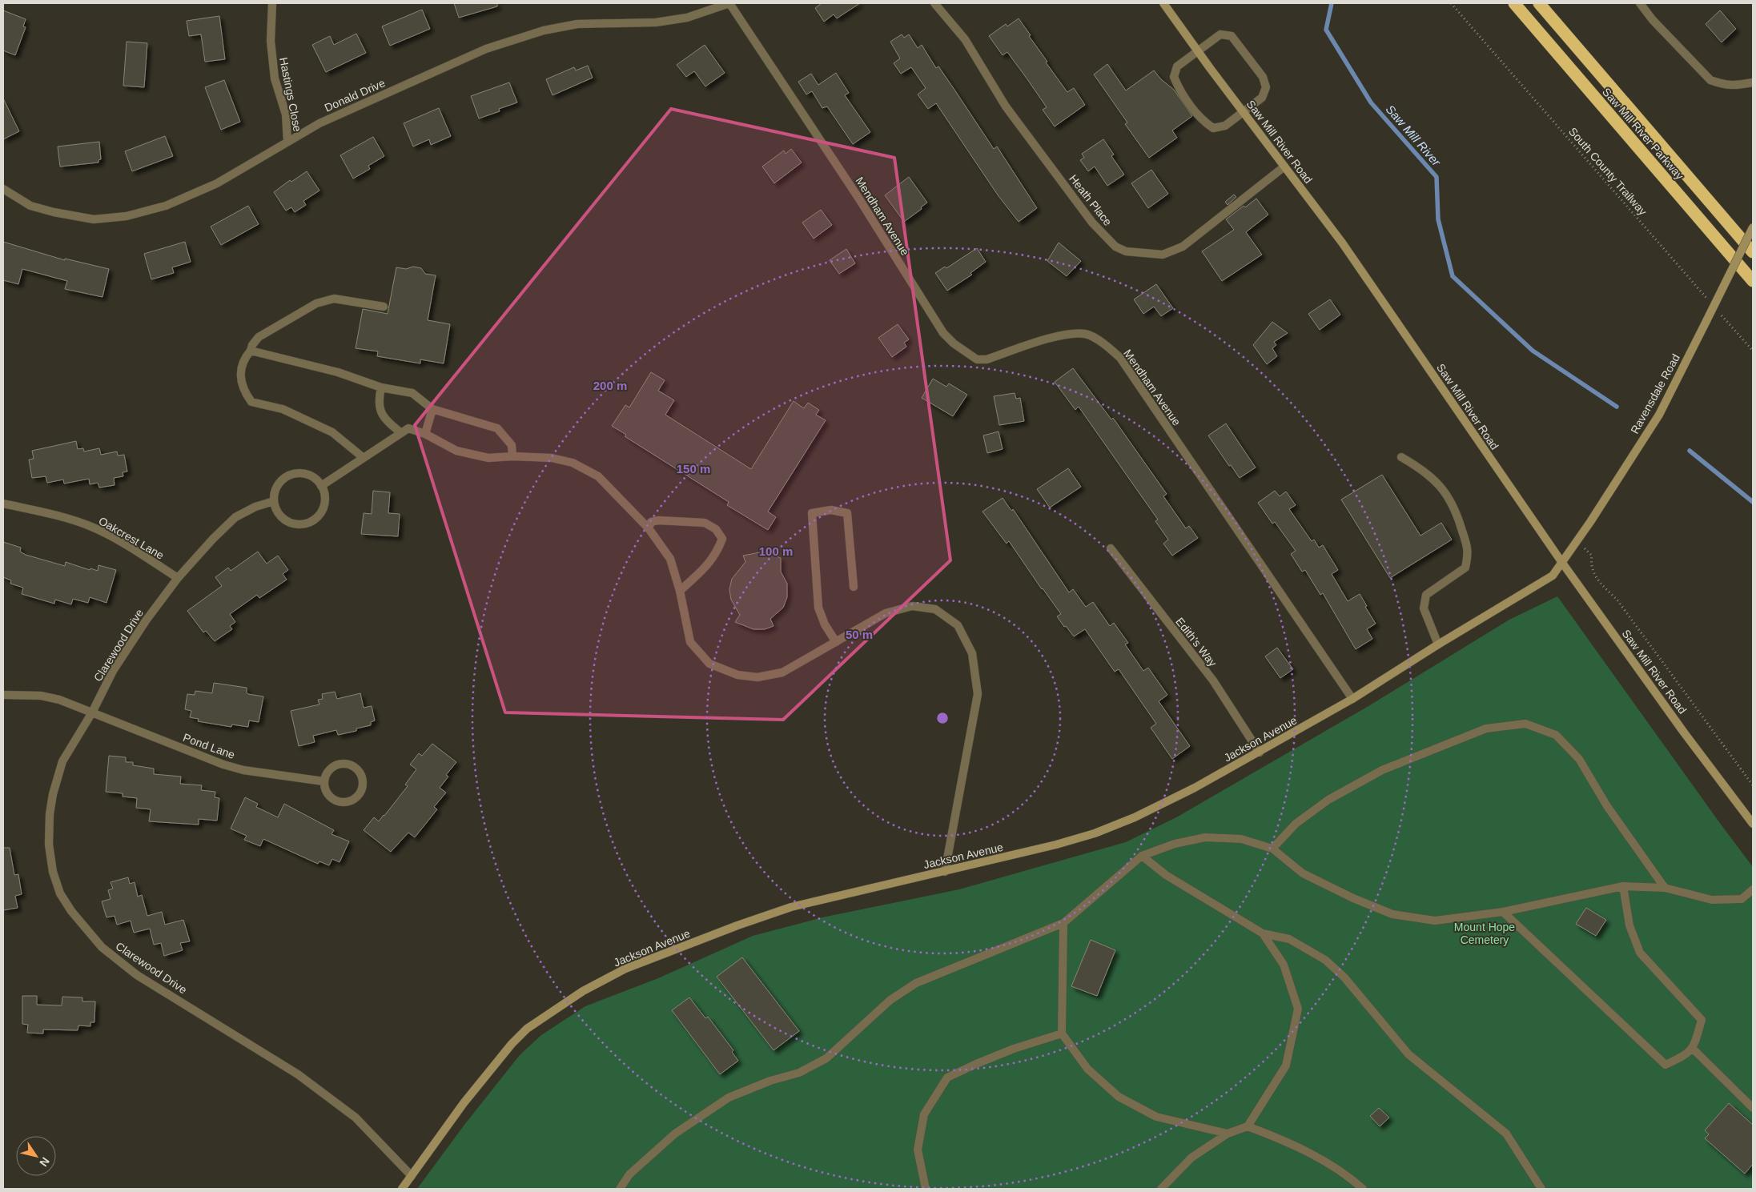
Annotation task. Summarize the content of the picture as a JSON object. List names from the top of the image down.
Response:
{
  "streets": {
    "highway": ["Saw Mill River Parkway"],
    "main road": ["Saw Mill River Road", "Ravensdale Road", "Jackson Avenue"],
    "street": [
      "Hastings Close",
      "Donald Drive",
      "Heath Place",
      "Mendham Avenue",
      "Oakcrest Lane",
      "Edith's Way",
      "Clarewood Drive",
      "Pond Lane"
    ],
    "path": ["South County Trailway"]
  },
  "crossings": [
    ["Hastings Close", "Donald Drive"],
    ["Donald Drive", "Mendham Avenue"],
    ["Saw Mill River Road", "Heath Place"],
    ["Saw Mill River Road", "Ravensdale Road"],
    ["Saw Mill River Road", "Jackson Avenue"],
    ["Mendham Avenue", "Jackson Avenue"],
    ["Ravensdale Road", "Jackson Avenue"],
    ["Oakcrest Lane", "Clarewood Drive"],
    ["Edith's Way", "Jackson Avenue"],
    ["Clarewood Drive", "Jackson Avenue"],
    ["Clarewood Drive", "Pond Lane"]
  ],
  "water": ["Saw Mill River"],
  "parks": ["Mount Hope Cemetery"],
  "north": "bottom right",
  "rings": [
    "200 m",
    "150 m",
    "100 m",
    "50 m"
  ]
}
